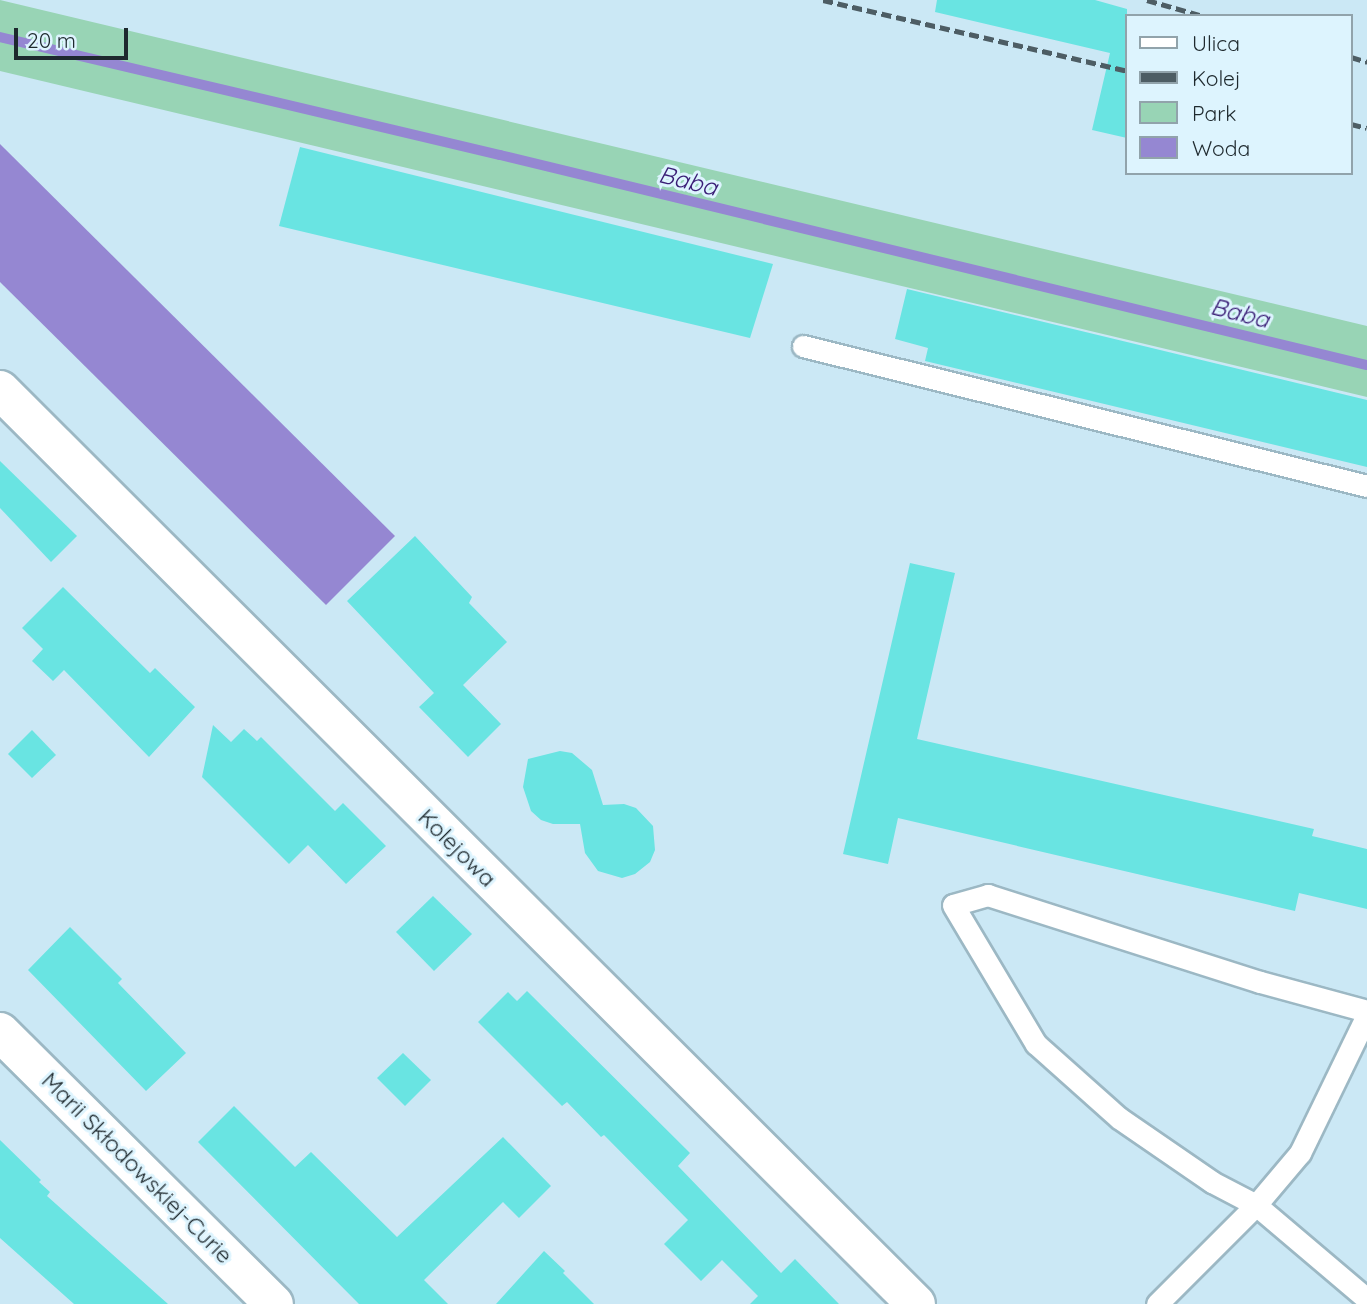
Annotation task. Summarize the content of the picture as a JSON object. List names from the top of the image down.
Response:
{
  "streets": {
    "street": ["Kolejowa", "Marii Skłodowskiej-Curie"]
  },
  "water": ["Baba"],
  "legend": [
    "Ulica",
    "Kolej",
    "Park",
    "Woda"
  ],
  "scale_bar": "20 m"
}
